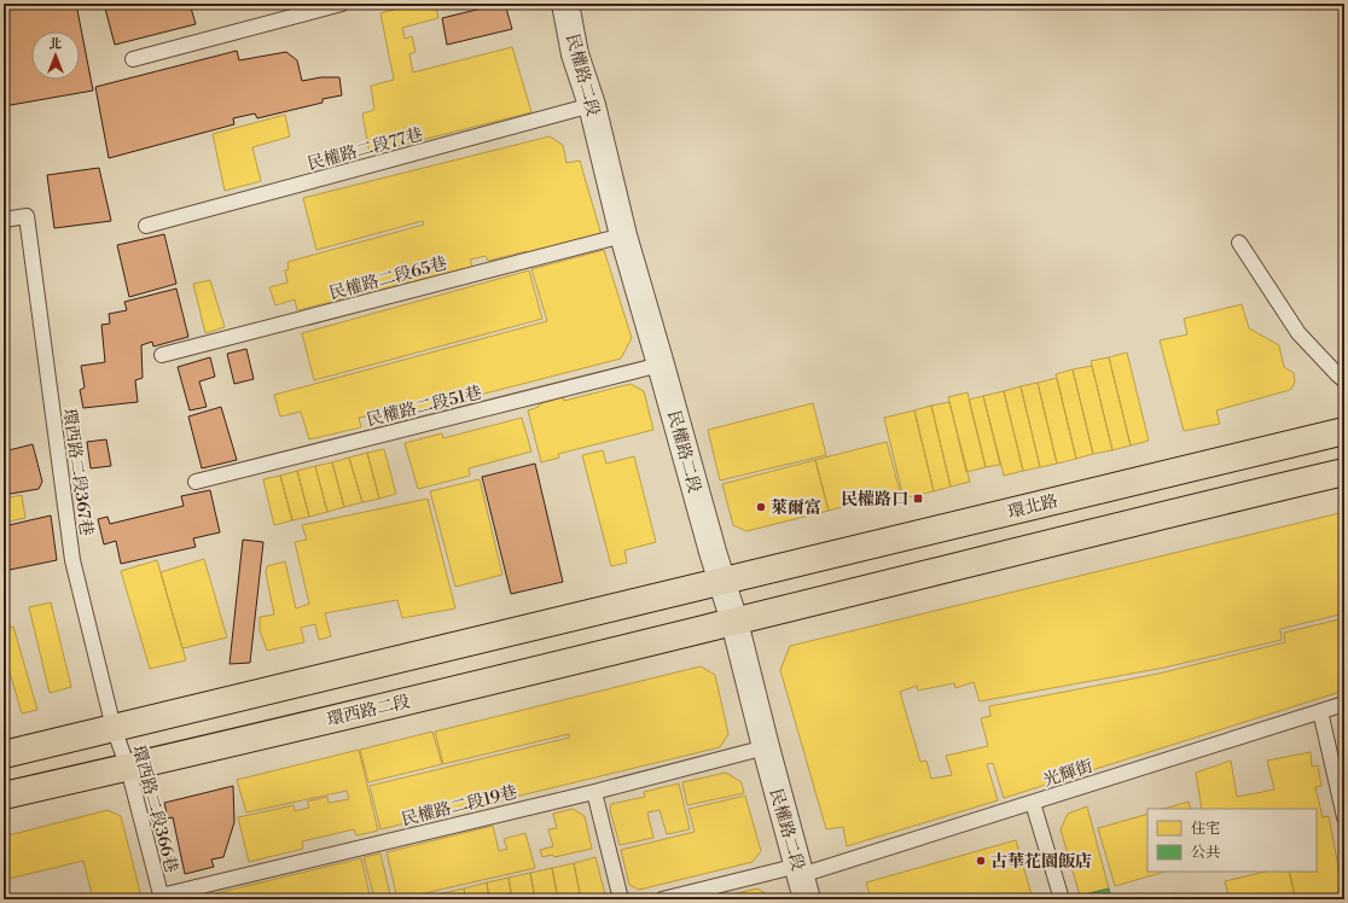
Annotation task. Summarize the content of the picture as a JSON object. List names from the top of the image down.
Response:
{
  "streets": {
    "main road": ["環北路", "環西路二段"],
    "street": ["民權路二段"],
    "lane": [
      "民權路二段77巷",
      "民權路二段65巷",
      "民權路二段51巷",
      "環西路二段367巷",
      "光輝街",
      "民權路二段19巷",
      "環西路二段366巷"
    ]
  },
  "crossings": [
    ["民權路二段", "民權路二段77巷"],
    ["民權路二段", "民權路二段65巷"],
    ["民權路二段", "民權路二段51巷"],
    ["民權路二段", "環北路"],
    ["民權路二段", "環西路二段"],
    ["民權路二段", "光輝街"],
    ["民權路二段", "民權路二段19巷"],
    ["環西路二段367巷", "環西路二段366巷"],
    ["環西路二段", "環西路二段366巷"],
    ["民權路二段19巷", "環西路二段366巷"]
  ],
  "places": {
    "transit": ["民權路口"],
    "other": ["萊爾富", "古華花園飯店"]
  },
  "legend": ["住宅", "公共"],
  "north": "top"
}
